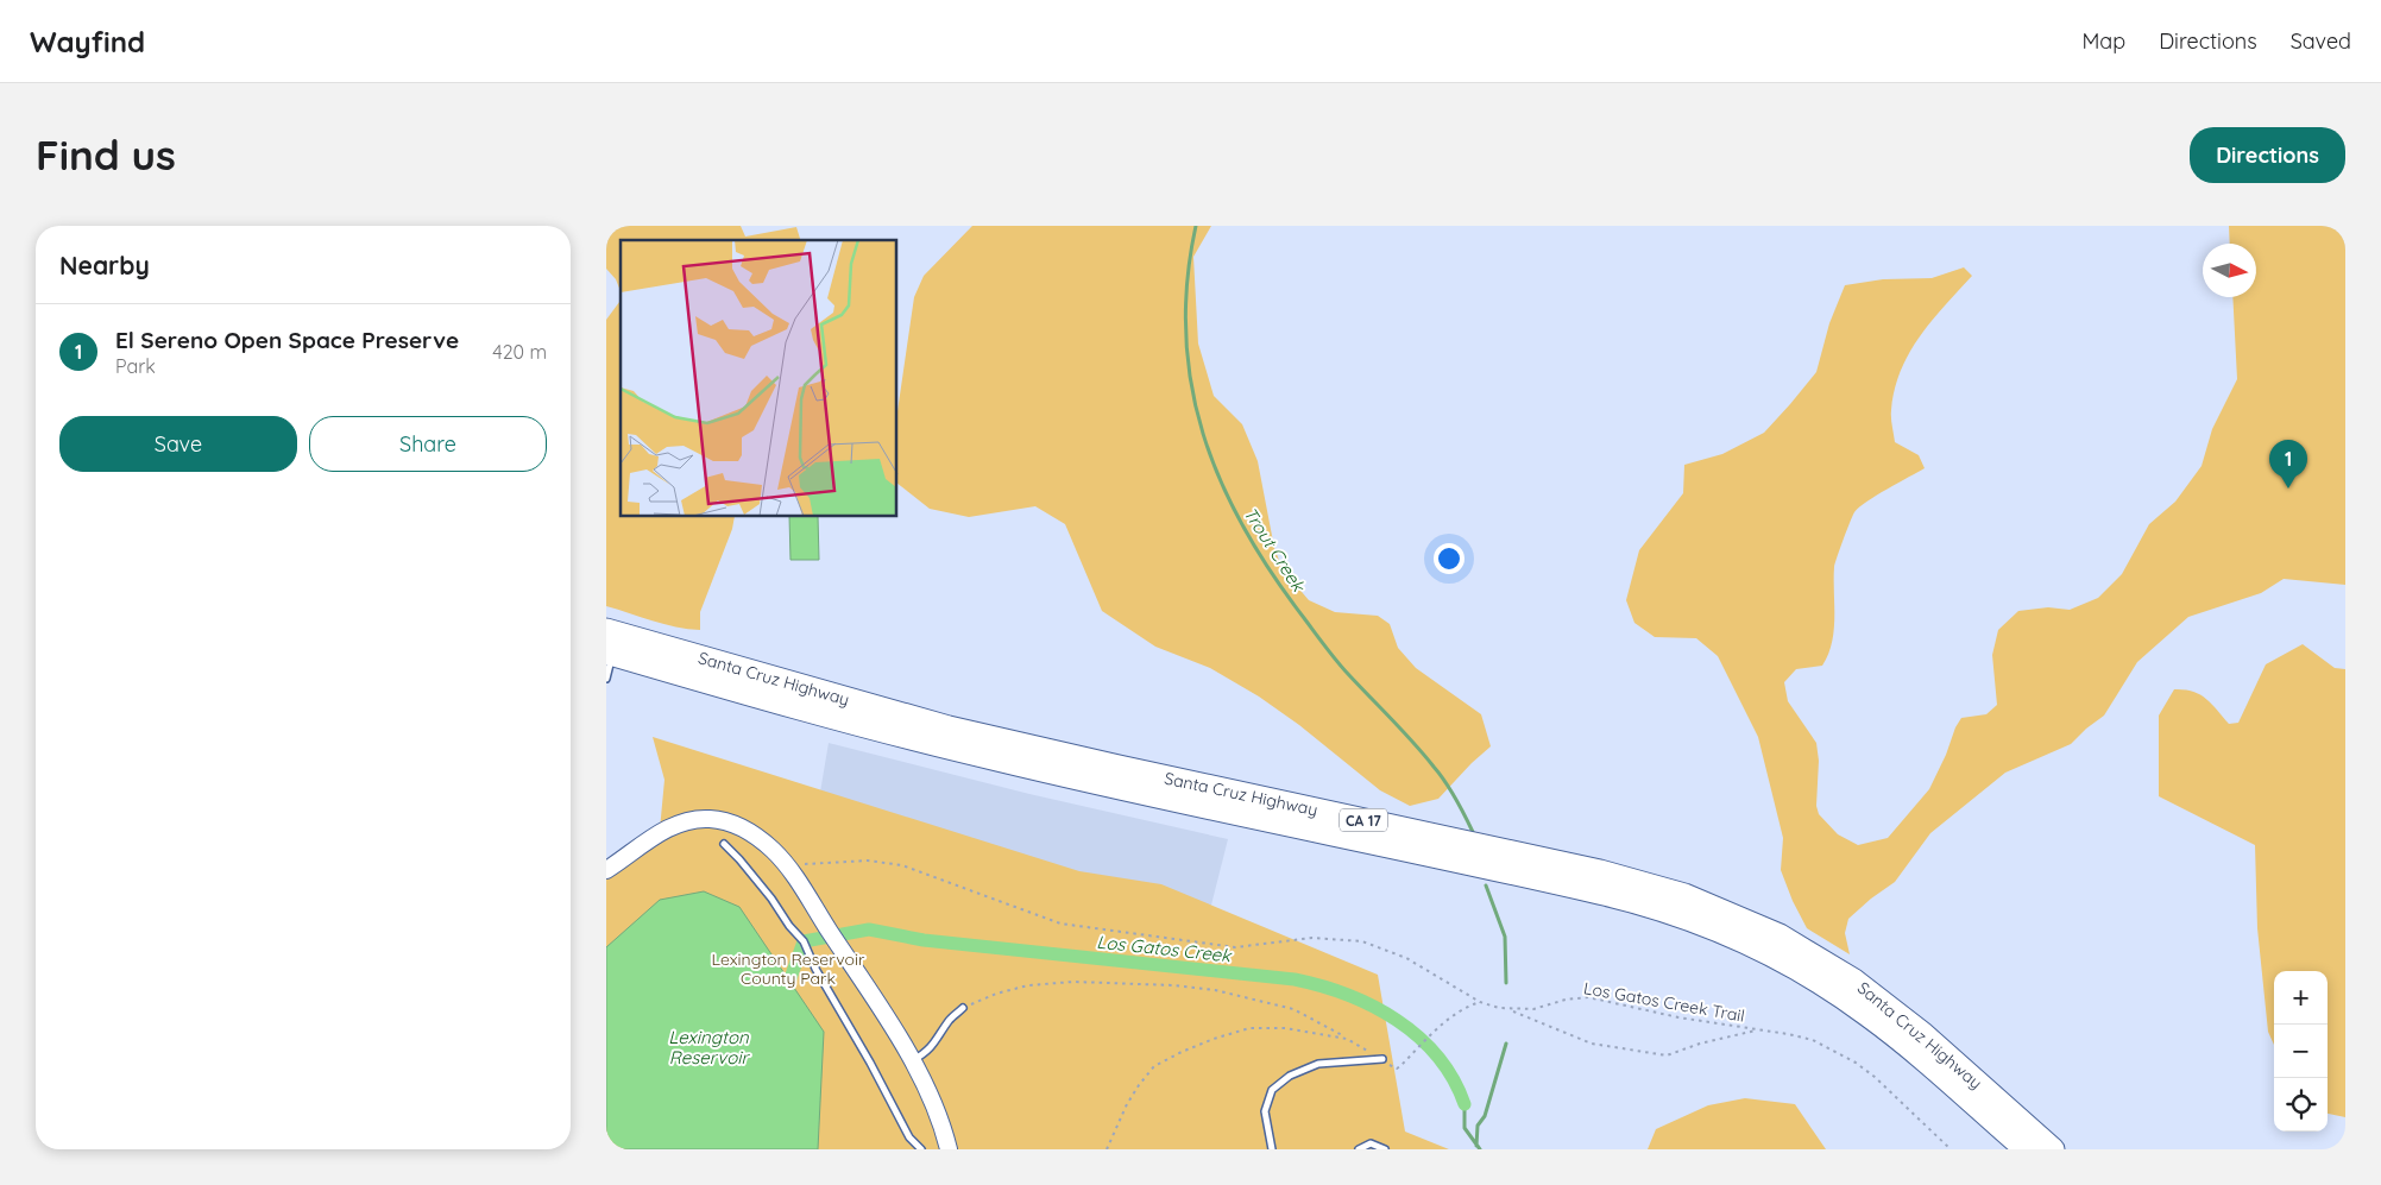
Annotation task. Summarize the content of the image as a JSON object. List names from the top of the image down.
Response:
{
  "streets": {
    "highway": ["Santa Cruz Highway", "CA 17"],
    "path": ["Los Gatos Creek Trail"]
  },
  "water": ["Trout Creek", "Los Gatos Creek", "Lexington Reservoir"],
  "parks": ["Lexington Reservoir County Park"],
  "north": "right",
  "page": {
    "header": "Wayfind",
    "nav": ["Map", "Directions", "Saved"],
    "buttons": [
      "Directions",
      ["Save", "Share"]
    ],
    "title": "Find us",
    "heading": "Nearby",
    "list": [
      {
        "mark": "1",
        "name": "El Sereno Open Space Preserve",
        "note": "Park",
        "value": "420 m"
      }
    ],
    "pins": "1",
    "map_buttons": ["+", "−"]
  }
}
